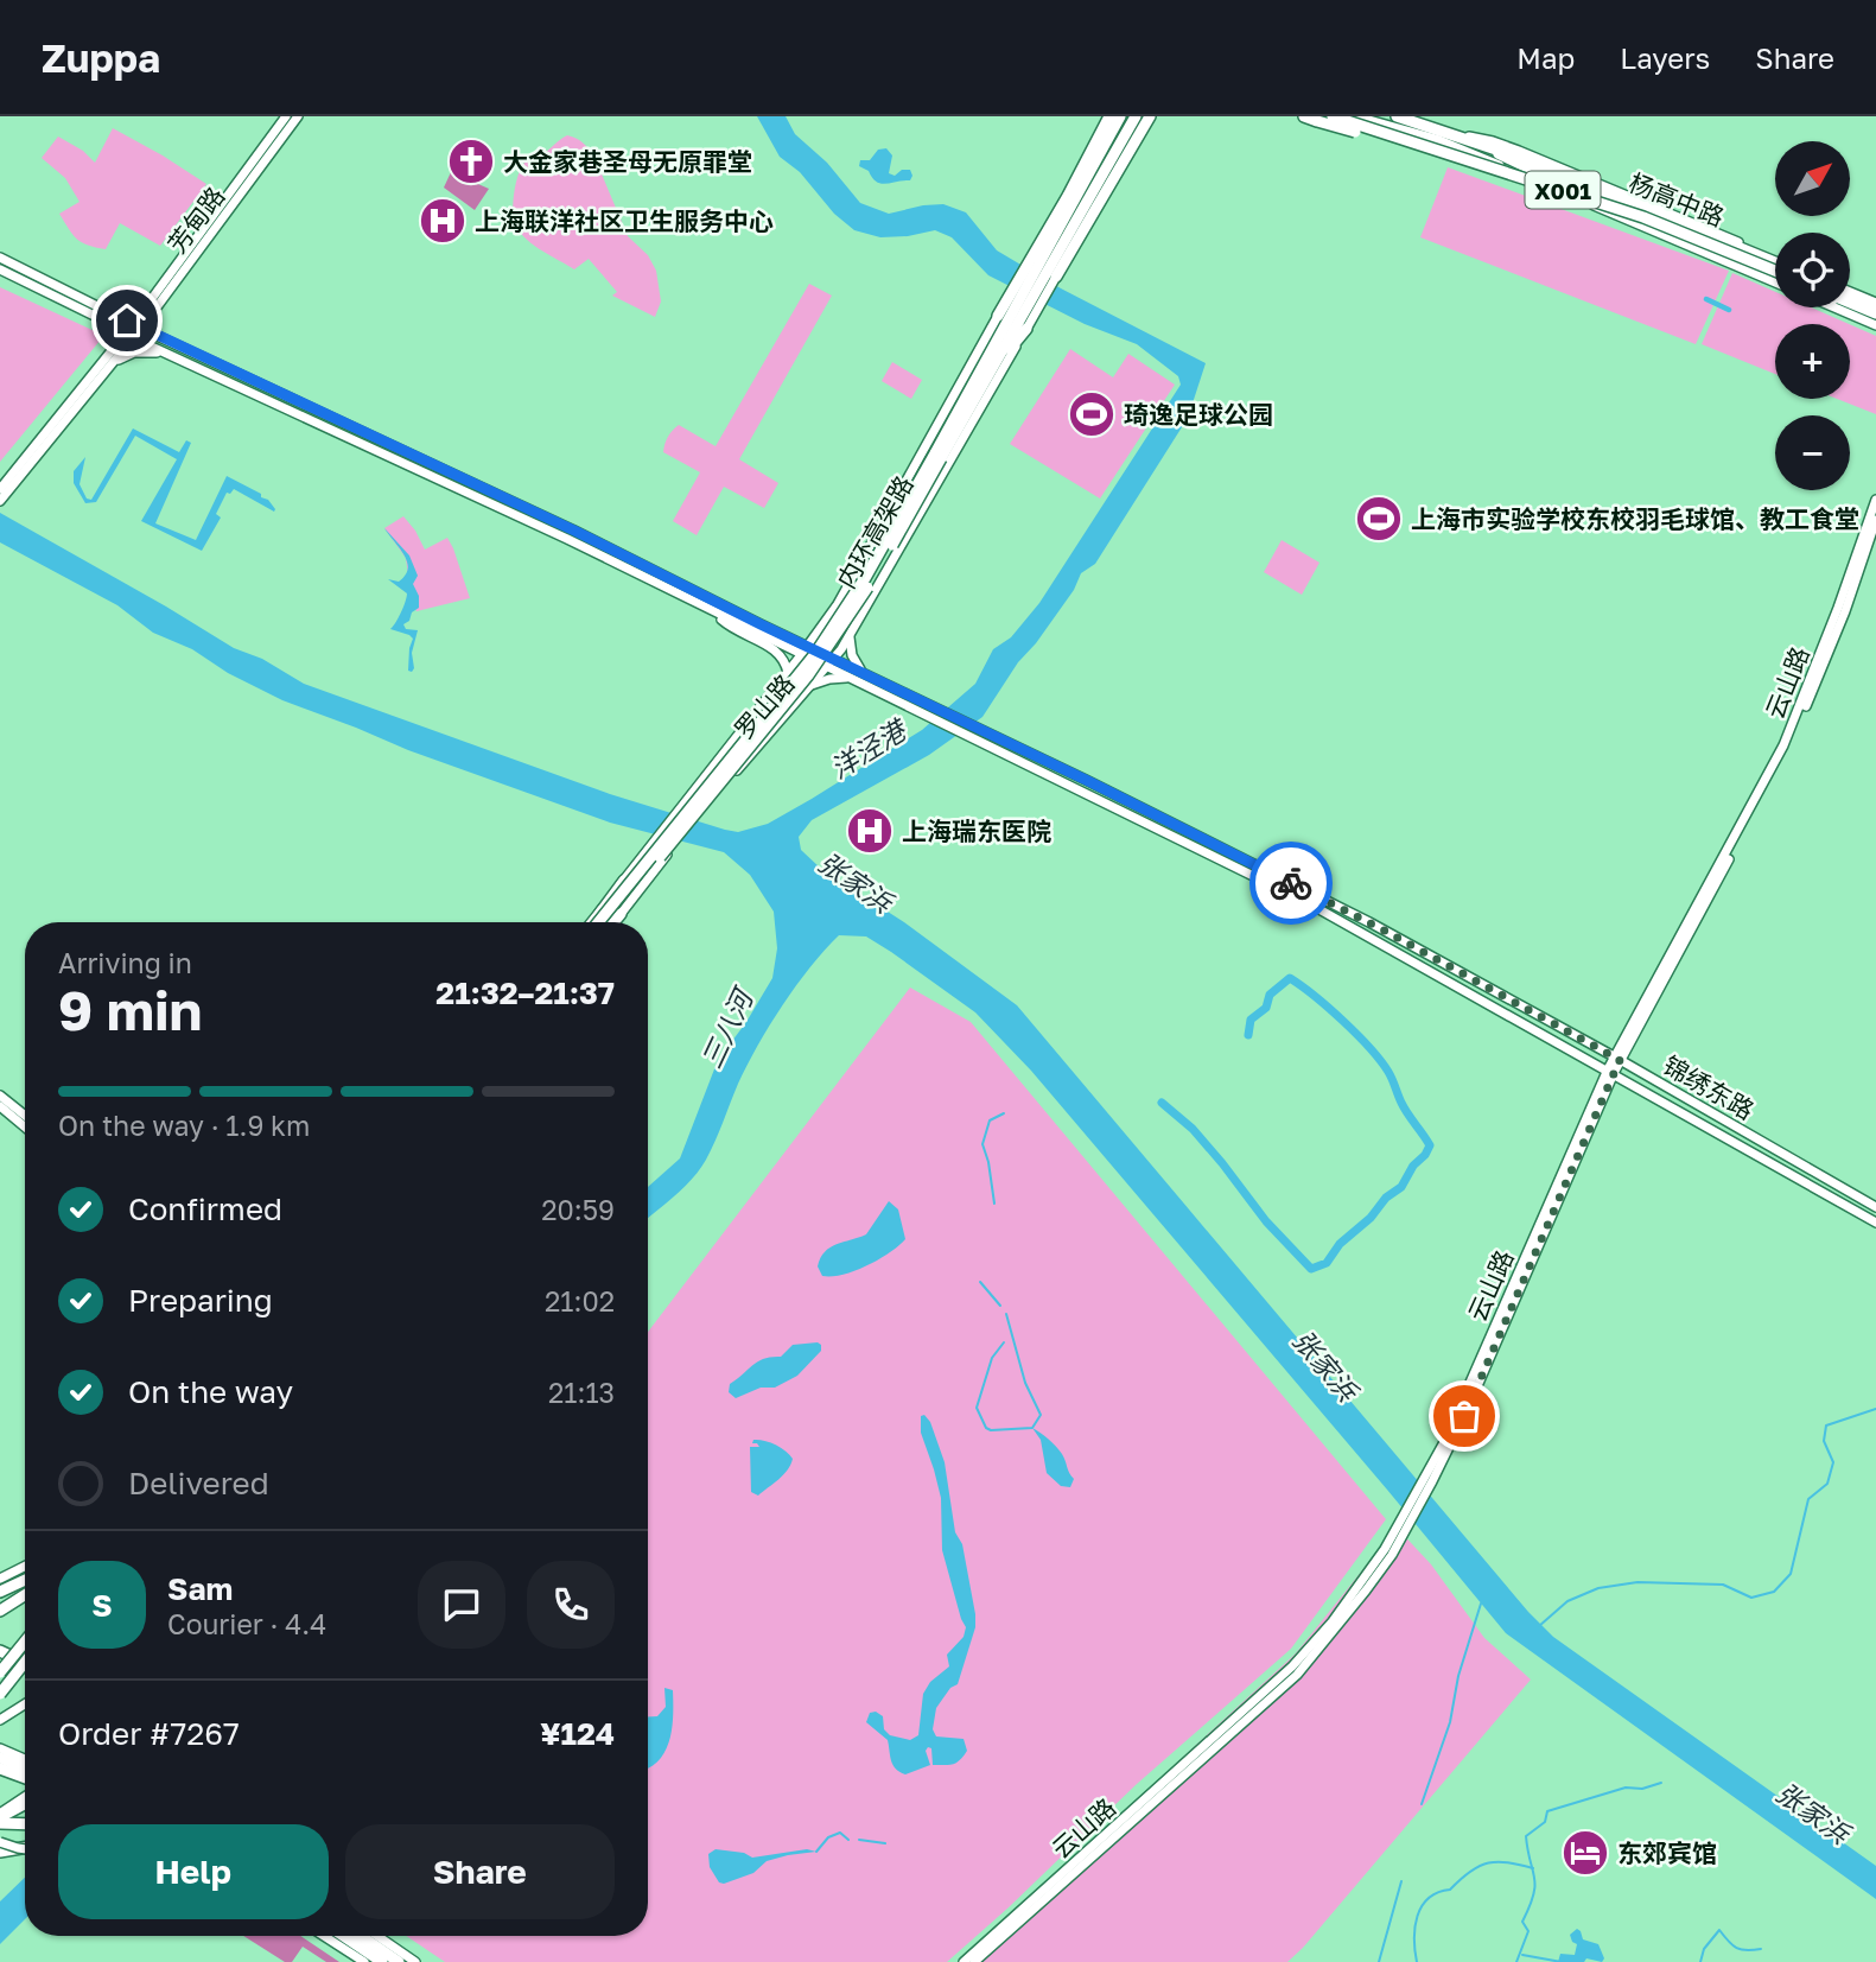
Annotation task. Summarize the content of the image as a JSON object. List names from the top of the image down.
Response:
{
  "streets": {
    "highway": ["X001", "杨高中路", "内环高架路"],
    "main road": [
      "芳甸路",
      "云山路",
      "罗山路",
      "锦绣东路"
    ]
  },
  "crossings": [
    ["X001", "杨高中路"],
    ["芳甸路", "锦绣东路"],
    ["内环高架路", "罗山路"],
    ["云山路", "锦绣东路"],
    ["罗山路", "锦绣东路"]
  ],
  "water": ["洋泾港", "张家浜", "三八河"],
  "places": {
    "church": ["大金家巷圣母无原罪堂"],
    "hospital": ["上海联洋社区卫生服务中心", "上海瑞东医院"],
    "sports": ["琦逸足球公园", "上海市实验学校东校羽毛球馆、教工食堂"],
    "hotel": ["东郊宾馆"]
  },
  "north": "top right",
  "page": {
    "header": "Zuppa",
    "nav": ["Map", "Layers", "Share"],
    "map_buttons": ["+", "−"],
    "heading": ["9 min", "Arriving in", "21:32–21:37"],
    "panel": [
      "Sam",
      "Courier · 4.4",
      "Order #7267",
      "¥124"
    ],
    "bar": "On the way · 1.9 km",
    "list": [
      ["Confirmed", "20:59"],
      ["Preparing", "21:02"],
      ["On the way", "21:13"],
      "Delivered"
    ],
    "round": "S",
    "buttons": ["Help", "Share"]
  }
}
